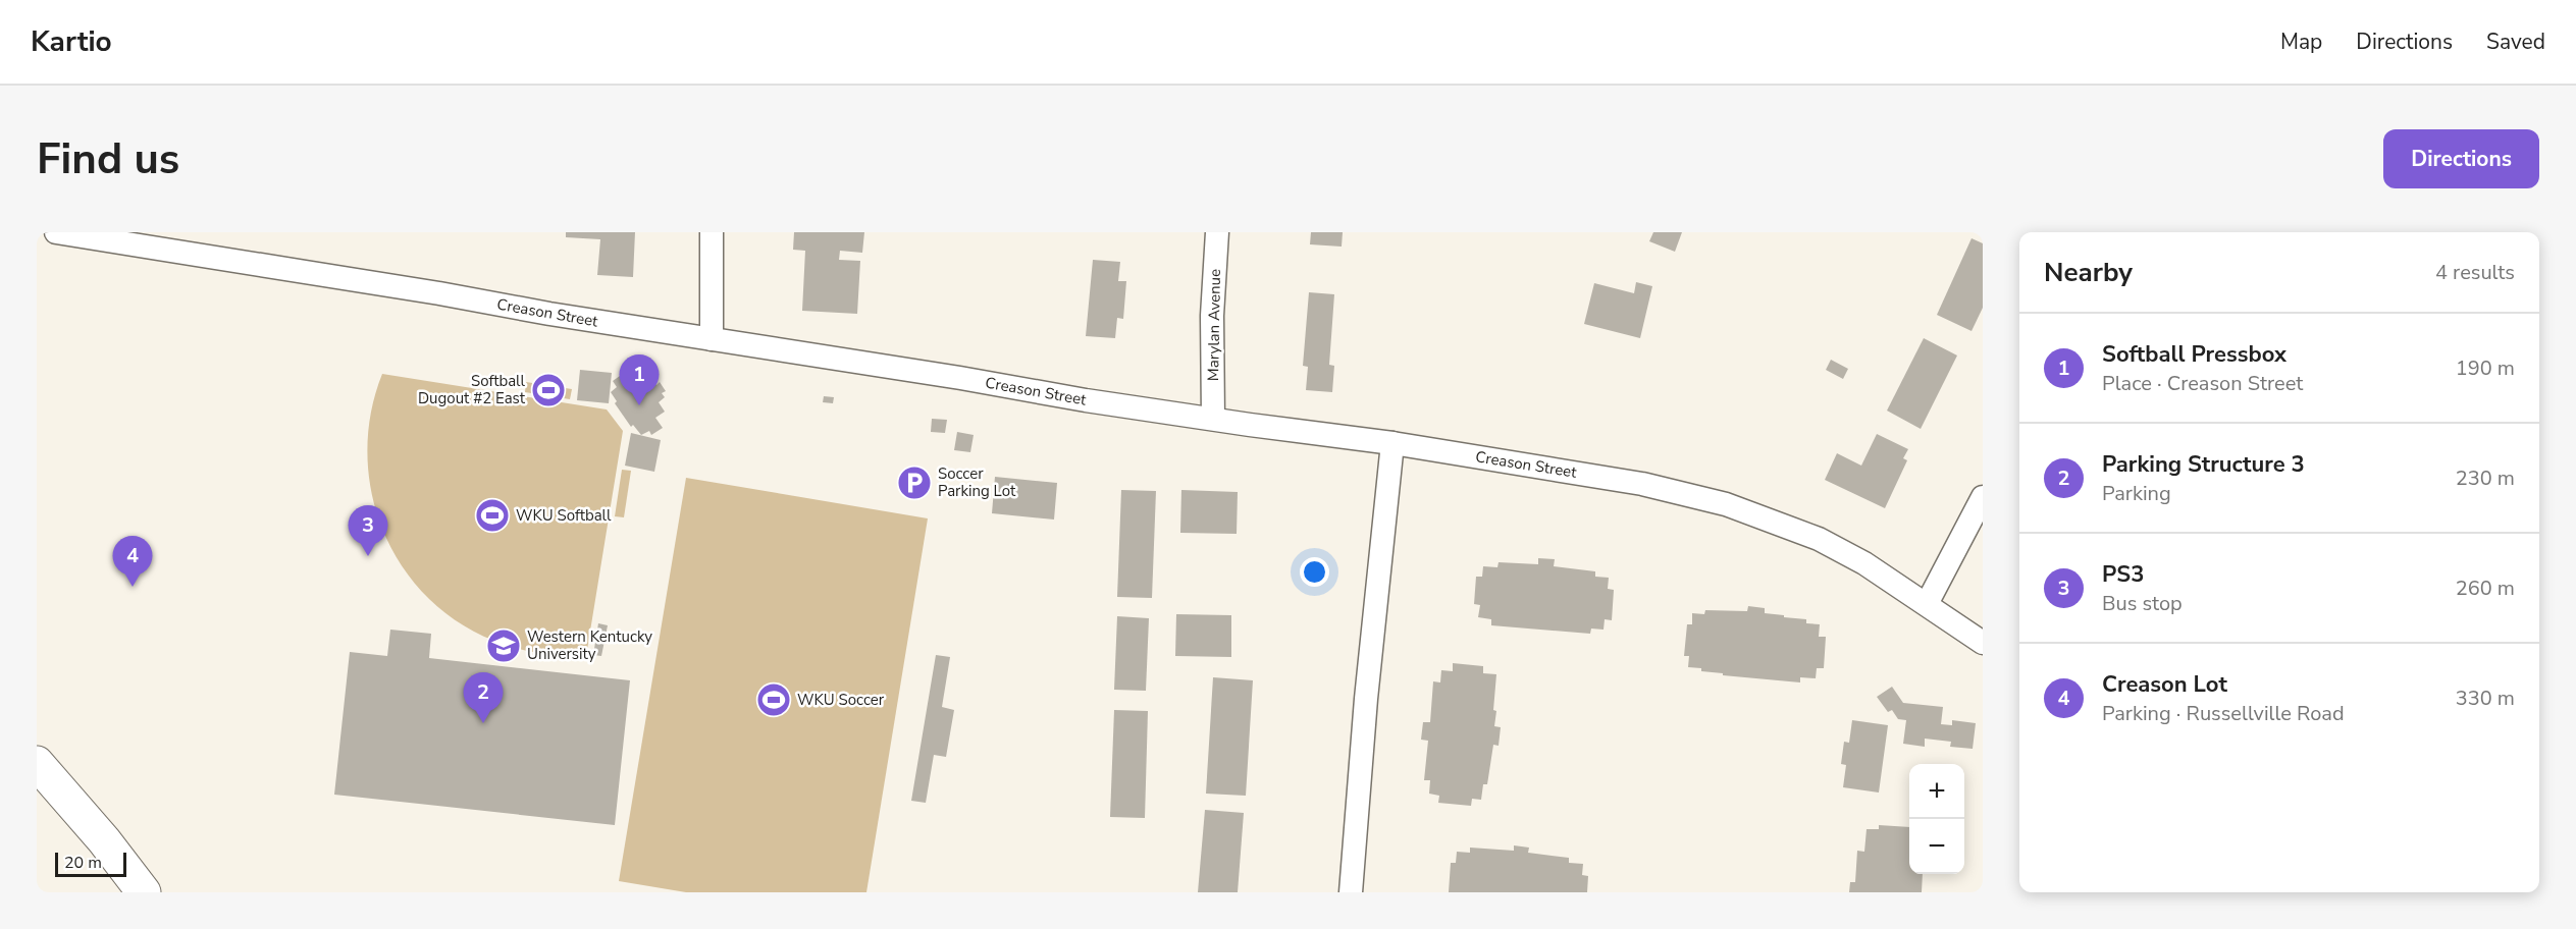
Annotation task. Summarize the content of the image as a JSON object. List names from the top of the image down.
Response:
{
  "streets": {
    "street": ["Creason Street", "Marylan Avenue"]
  },
  "crossings": [
    ["Creason Street", "Marylan Avenue"]
  ],
  "places": {
    "sports": ["Softball Dugout #2 East", "WKU Softball", "WKU Soccer"],
    "parking": ["Soccer Parking Lot"],
    "school or university": ["Western Kentucky University"]
  },
  "scale_bar": "20 m",
  "page": {
    "header": "Kartio",
    "nav": ["Map", "Directions", "Saved"],
    "buttons": "Directions",
    "title": "Find us",
    "heading": ["Nearby", "4 results"],
    "list": [
      {
        "mark": "1",
        "name": "Softball Pressbox",
        "note": "Place · Creason Street",
        "value": "190 m"
      },
      {
        "mark": "2",
        "name": "Parking Structure 3",
        "note": "Parking",
        "value": "230 m"
      },
      {
        "mark": "3",
        "name": "PS3",
        "note": "Bus stop",
        "value": "260 m"
      },
      {
        "mark": "4",
        "name": "Creason Lot",
        "note": "Parking · Russellville Road",
        "value": "330 m"
      }
    ],
    "pins": [
      "1",
      "3",
      "4",
      "2"
    ],
    "map_buttons": ["+", "−"],
    "scale": "20 m"
  }
}
